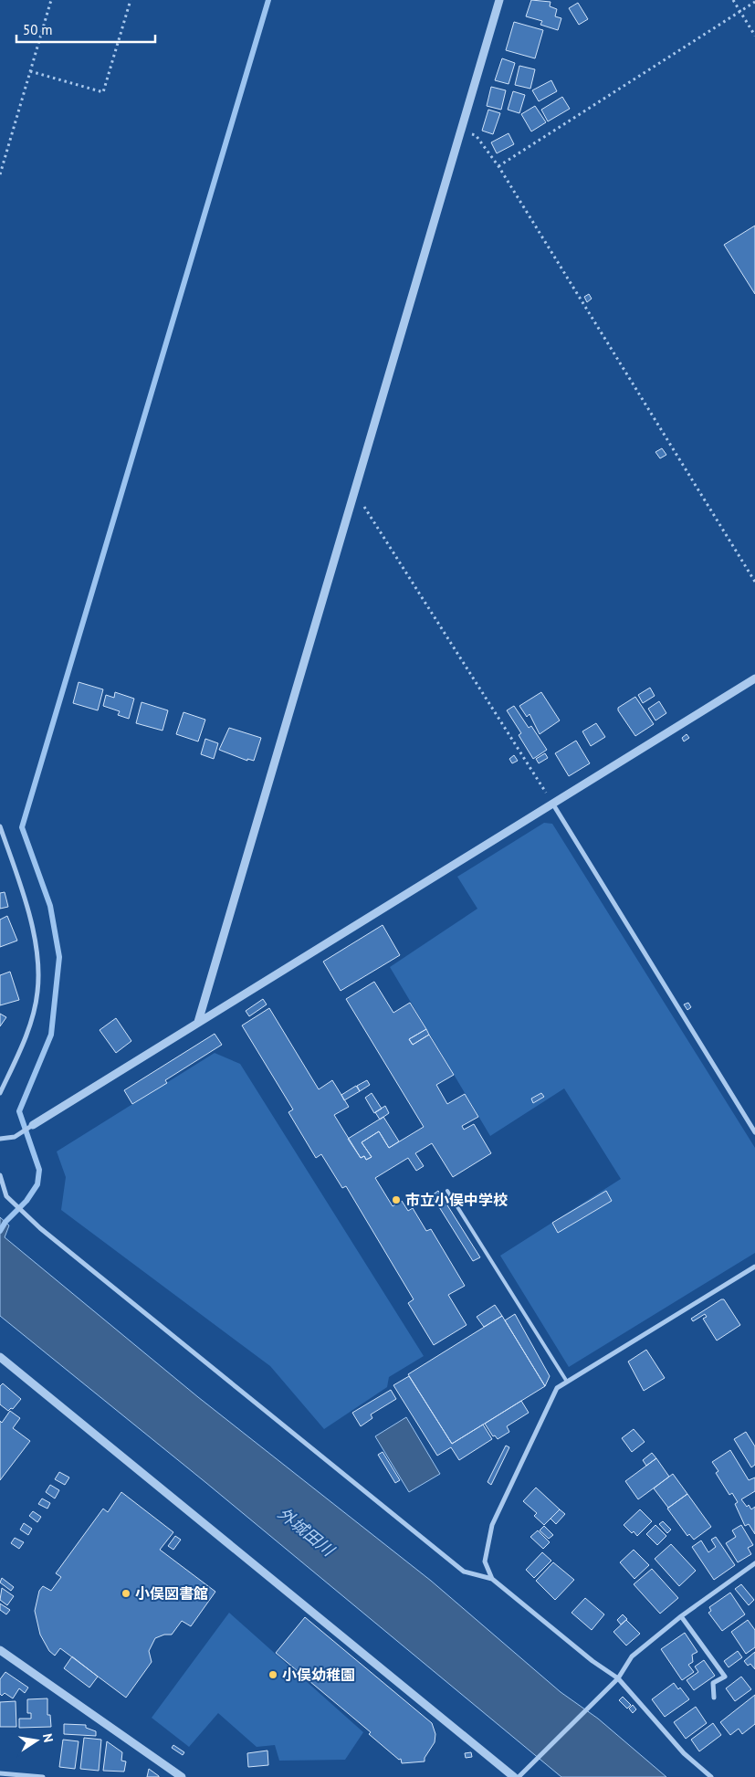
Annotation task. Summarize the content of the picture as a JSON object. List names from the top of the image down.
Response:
{
  "water": ["外城田川"],
  "places": ["市立小俣中学校", "小俣図書館", "小俣幼稚園"],
  "scale_bar": "50 m",
  "north": "right"
}
